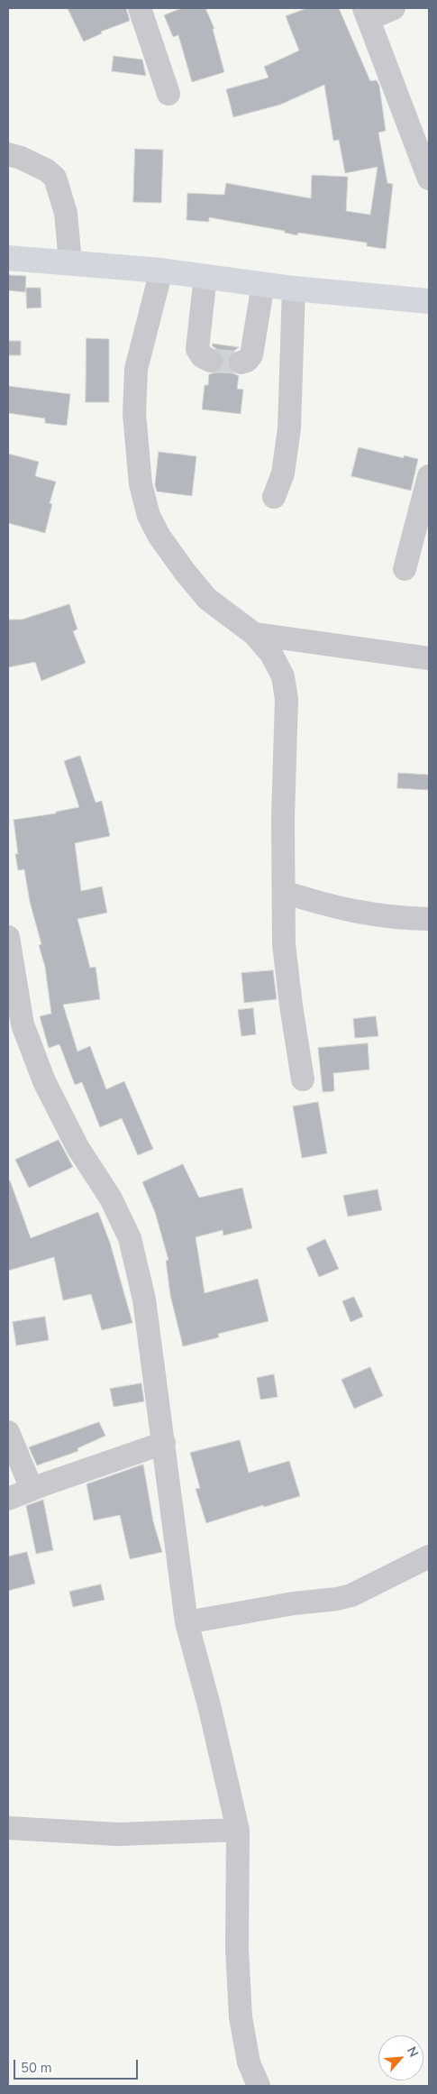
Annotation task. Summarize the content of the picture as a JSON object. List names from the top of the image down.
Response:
{
  "scale_bar": "50 m",
  "north": "top right"
}
